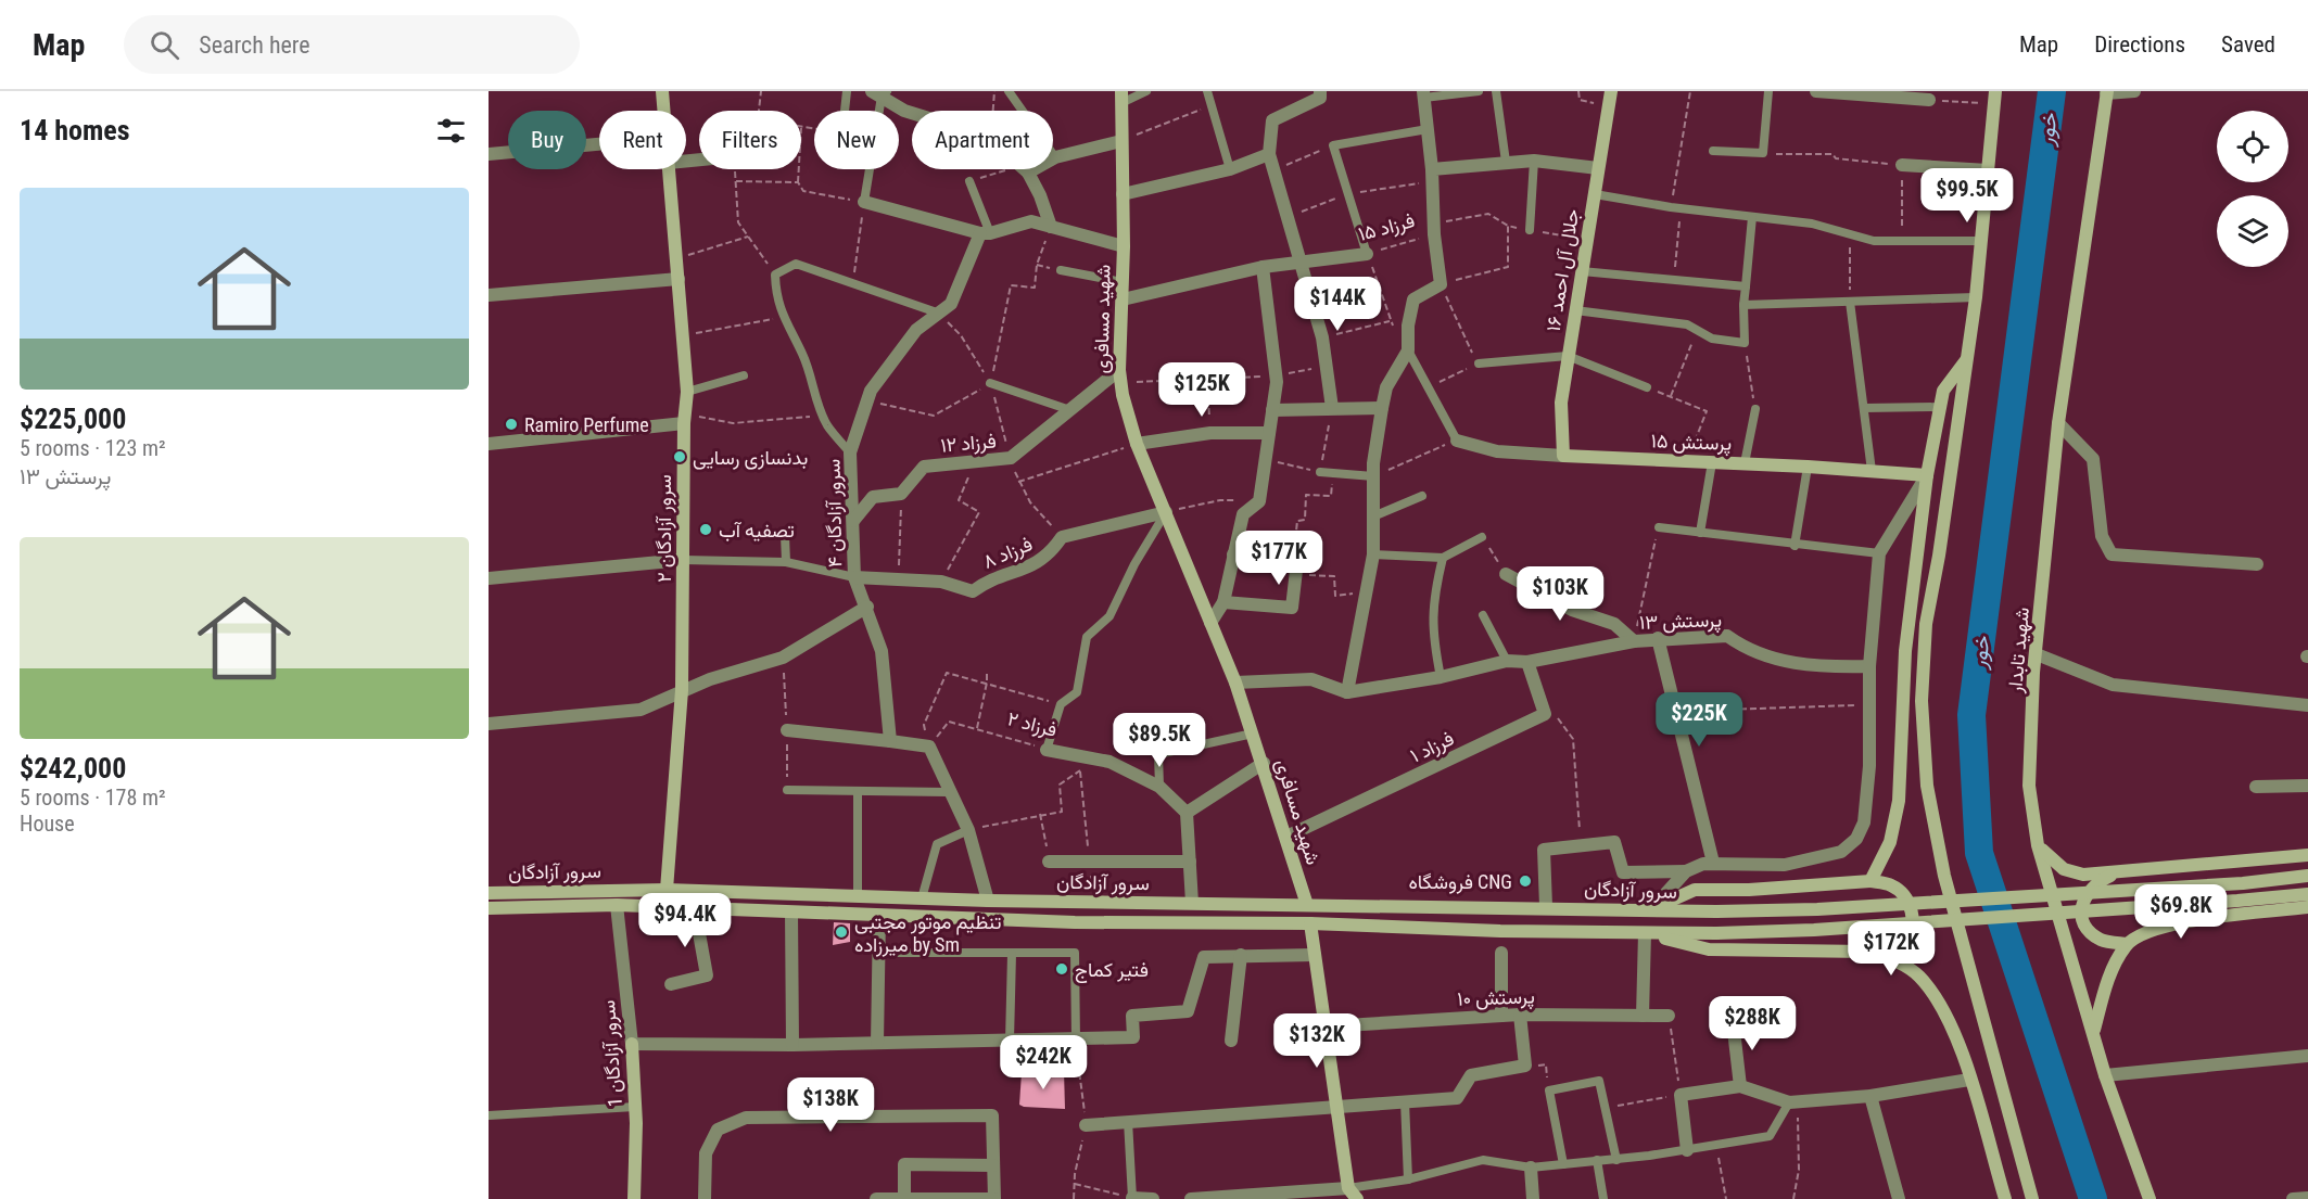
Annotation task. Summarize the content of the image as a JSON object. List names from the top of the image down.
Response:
{
  "streets": {
    "main road": [
      "جلال آل احمد ۱۶",
      "شهید مسافری",
      "پرستش ۱۵",
      "سرور آزادگان ۲",
      "شهید تابدار",
      "سرور آزادگان",
      "سرور آزادگان 1"
    ],
    "street": [
      "فرزاد ۱۵",
      "فرزاد ۱۲",
      "سرور آزادگان ۴",
      "فرزاد ۸",
      "پرستش ۱۳",
      "فرزاد ۲",
      "فرزاد ۱",
      "پرستش ۱۰"
    ]
  },
  "crossings": [
    ["فرزاد ۱۵", "شهید مسافری"],
    ["جلال آل احمد ۱۶", "پرستش ۱۵"],
    ["شهید مسافری", "فرزاد ۱۲"],
    ["شهید مسافری", "فرزاد ۱"],
    ["شهید مسافری", "سرور آزادگان"],
    ["سرور آزادگان ۴", "فرزاد ۸"],
    ["سرور آزادگان ۲", "سرور آزادگان"],
    ["سرور آزادگان", "سرور آزادگان 1"]
  ],
  "water": ["خور"],
  "places": [
    "Ramiro Perfume",
    "بدنسازی رسایی",
    "تصفیه آب",
    "فروشگاه CNG",
    "تنظیم موتور مجتبی میرزاده by Sm",
    "فتیر کماج"
  ],
  "page": {
    "header": "Map",
    "search": "Search here",
    "nav": ["Map", "Directions", "Saved"],
    "heading": "14 homes",
    "chip": [
      "Buy",
      "Rent",
      "Filters",
      "New",
      "Apartment"
    ],
    "price": [
      "$99.5K",
      "$144K",
      "$125K",
      "$177K",
      "$103K",
      "$225K",
      "$89.5K",
      "$69.8K",
      "$94.4K",
      "$172K",
      "$288K",
      "$132K",
      "$242K",
      "$138K"
    ],
    "list": [
      {
        "name": "$225,000",
        "note": "5 rooms · 123 m² · پرستش ۱۳"
      },
      {
        "name": "$242,000",
        "note": "5 rooms · 178 m² · House"
      }
    ]
  }
}
